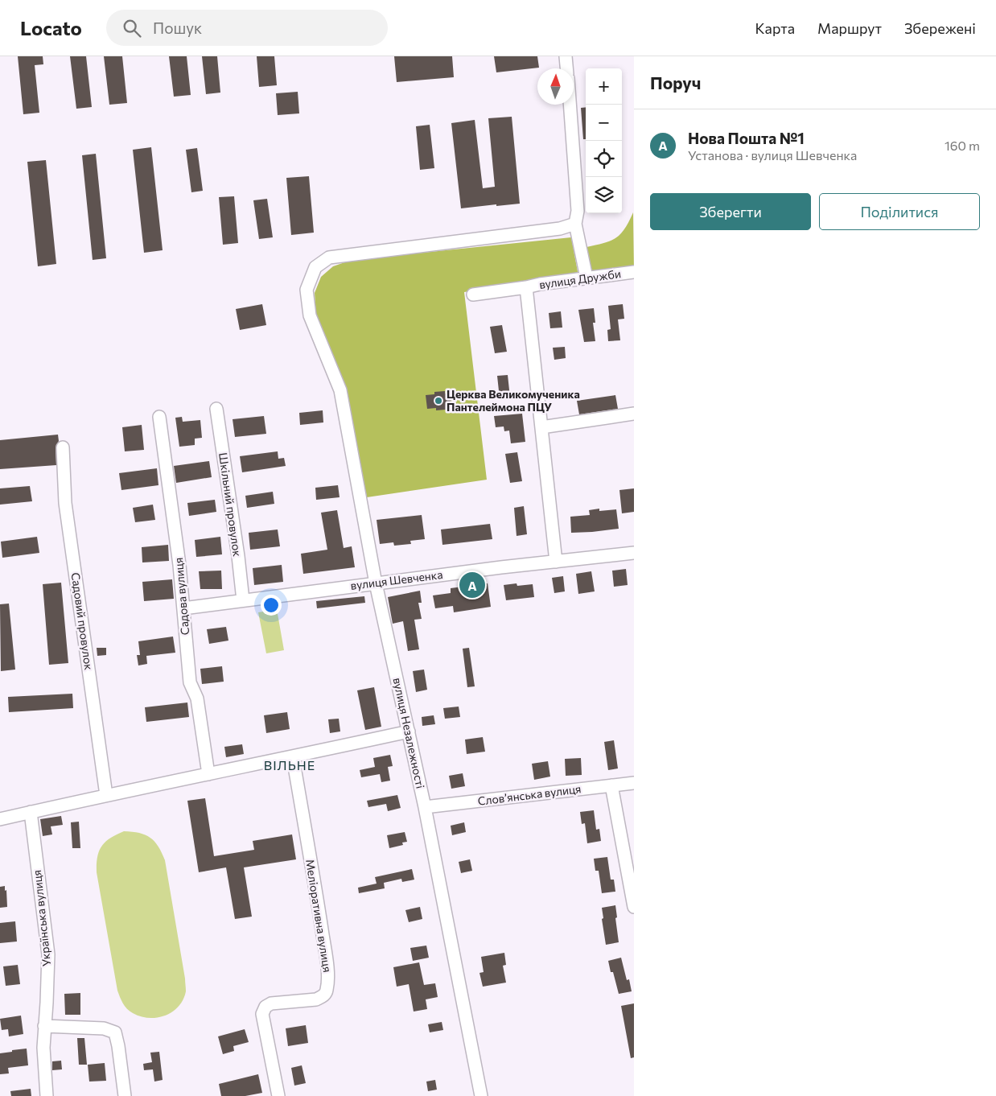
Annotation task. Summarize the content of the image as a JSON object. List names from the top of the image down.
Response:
{
  "streets": {
    "street": [
      "вулиця Дружби",
      "Шкільний провулок",
      "вулиця Шевченка",
      "Садова вулиця",
      "Садовий провулок",
      "вулиця Незалежності",
      "Словʼянська вулиця",
      "Меліоративна вулиця",
      "Українська вулиця"
    ]
  },
  "crossings": [
    ["Шкільний провулок", "вулиця Шевченка"],
    ["вулиця Шевченка", "Садова вулиця"],
    ["вулиця Шевченка", "вулиця Незалежності"],
    ["вулиця Незалежності", "Словʼянська вулиця"]
  ],
  "districts": ["ВІЛЬНЕ"],
  "places": ["Церква Великомученика Пантелеймона ПЦУ"],
  "north": "top",
  "page": {
    "header": "Locato",
    "search": "Пошук",
    "nav": ["Карта", "Маршрут", "Збережені"],
    "heading": "Поруч",
    "map_buttons": ["+", "−"],
    "list": [
      {
        "mark": "A",
        "name": "Нова Пошта №1",
        "note": "Установа · вулиця Шевченка",
        "value": "160 m"
      }
    ],
    "buttons": ["Зберегти", "Поділитися"],
    "pins": "A"
  }
}
